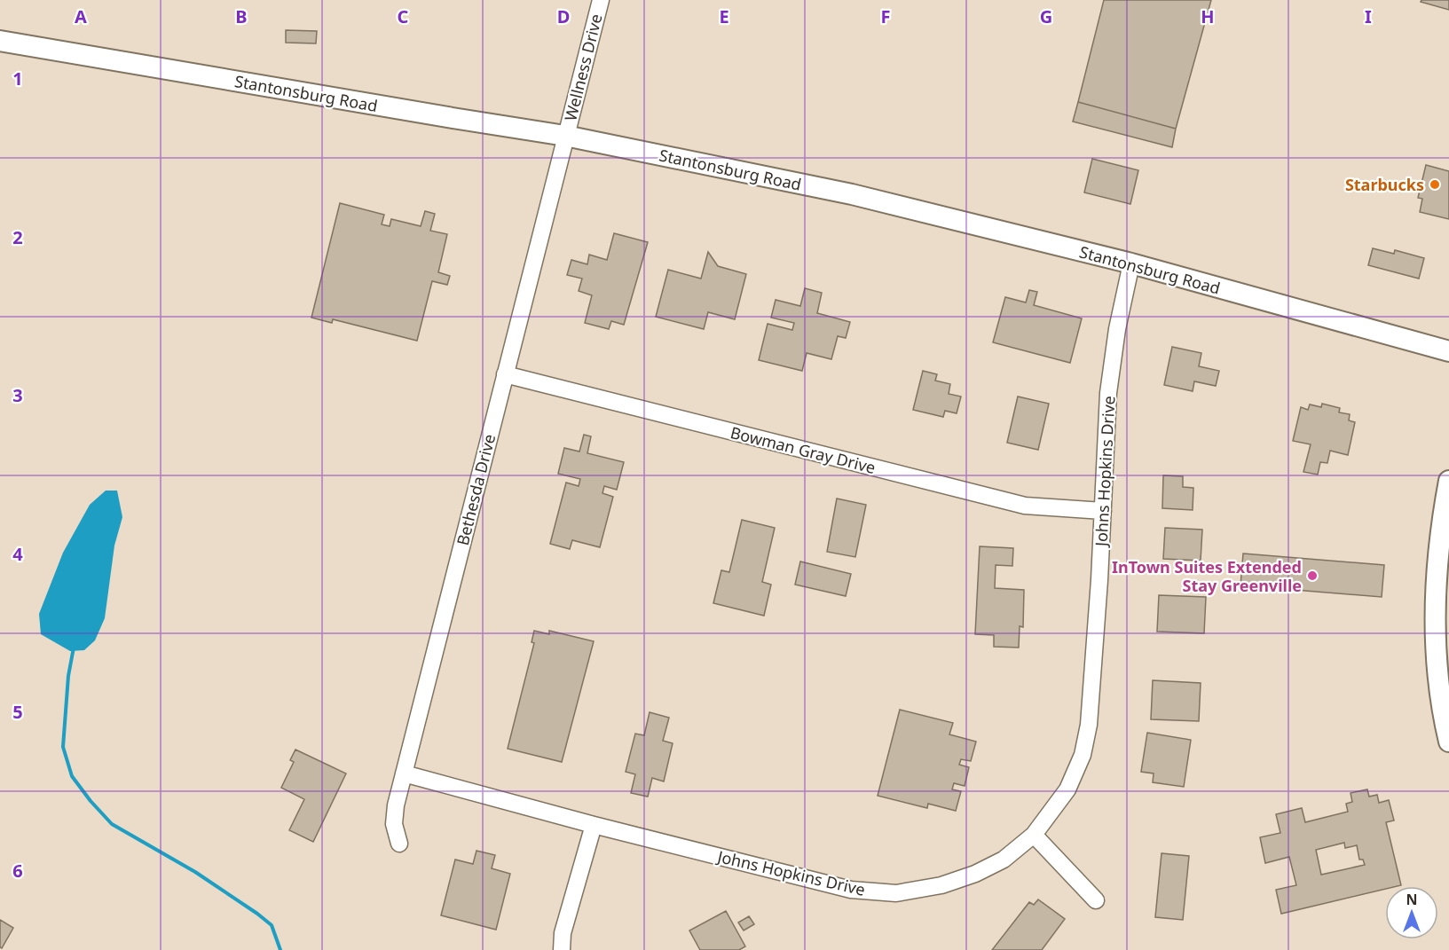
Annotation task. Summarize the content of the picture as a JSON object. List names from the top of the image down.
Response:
{
  "streets": {
    "main road": ["Stantonsburg Road"],
    "street": [
      "Wellness Drive",
      "Bowman Gray Drive",
      "Johns Hopkins Drive",
      "Bethesda Drive"
    ]
  },
  "crossings": [
    ["Wellness Drive", "Stantonsburg Road"],
    ["Wellness Drive", "Bethesda Drive"],
    ["Stantonsburg Road", "Johns Hopkins Drive"],
    ["Stantonsburg Road", "Bethesda Drive"],
    ["Bowman Gray Drive", "Johns Hopkins Drive"],
    ["Bowman Gray Drive", "Bethesda Drive"],
    ["Johns Hopkins Drive", "Bethesda Drive"]
  ],
  "places": ["Starbucks", "InTown Suites Extended Stay Greenville"],
  "north": "top",
  "grid": {
    "columns": [
      "A",
      "B",
      "C",
      "D",
      "E",
      "F",
      "G",
      "H",
      "I"
    ],
    "rows": [
      "1",
      "2",
      "3",
      "4",
      "5",
      "6"
    ]
  }
}
